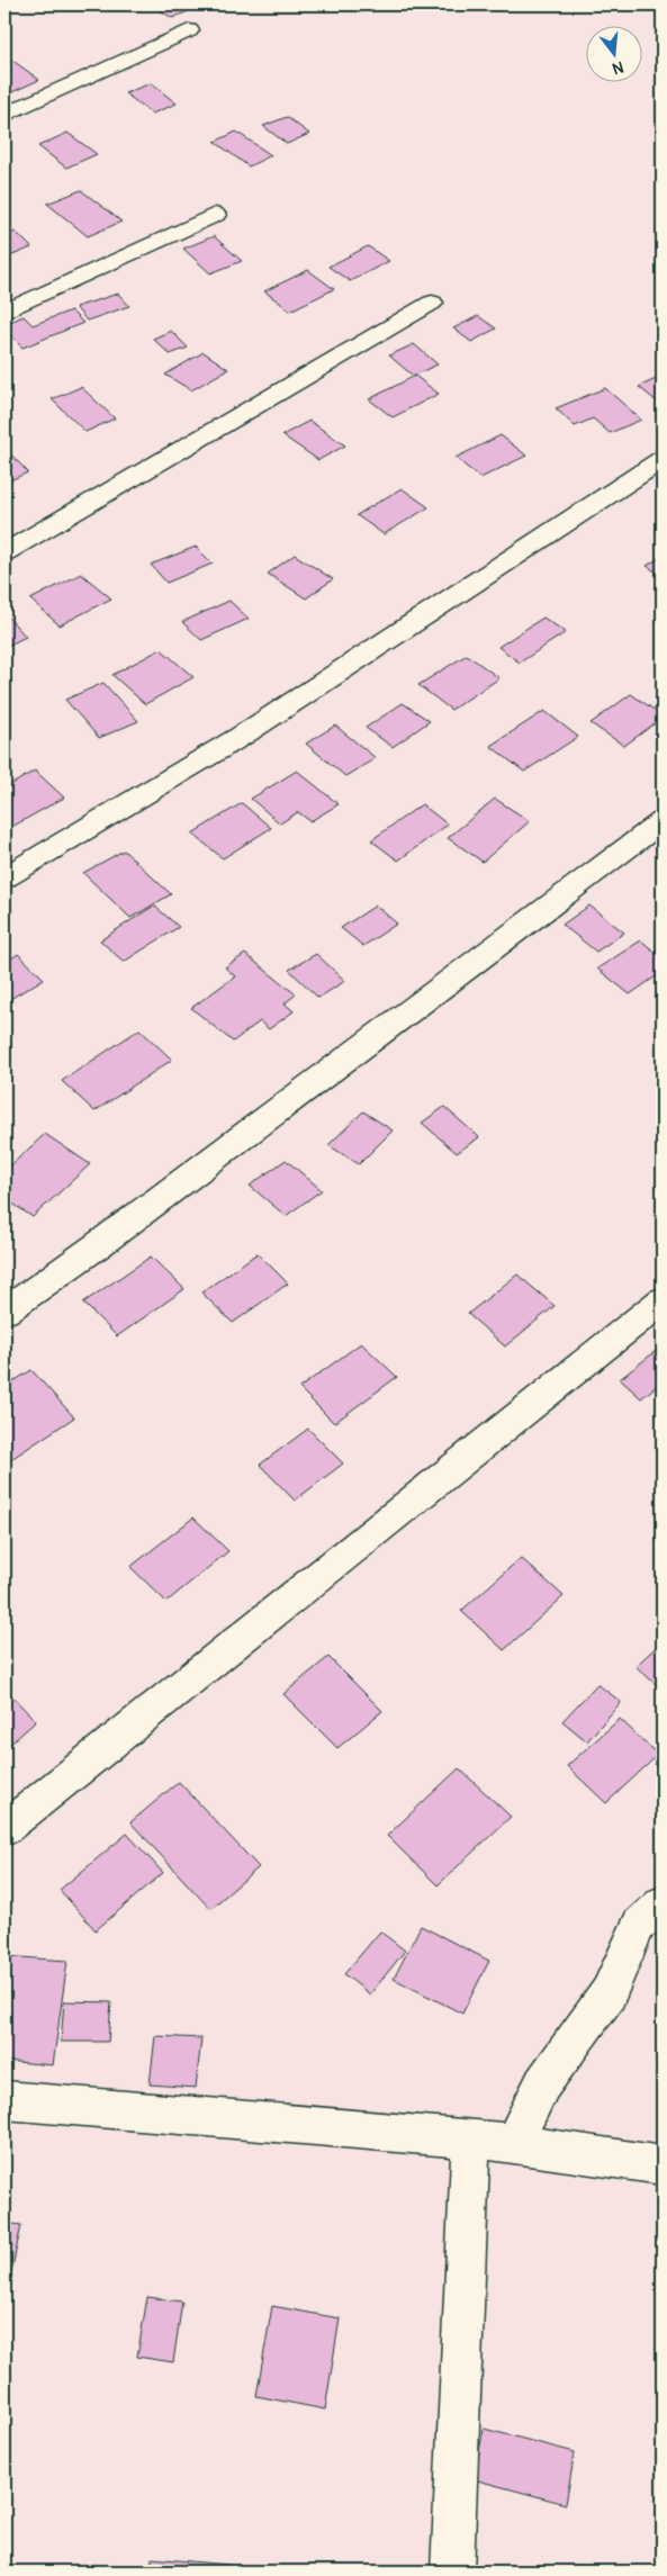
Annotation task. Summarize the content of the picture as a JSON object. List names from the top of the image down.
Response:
{
  "north": "bottom"
}
